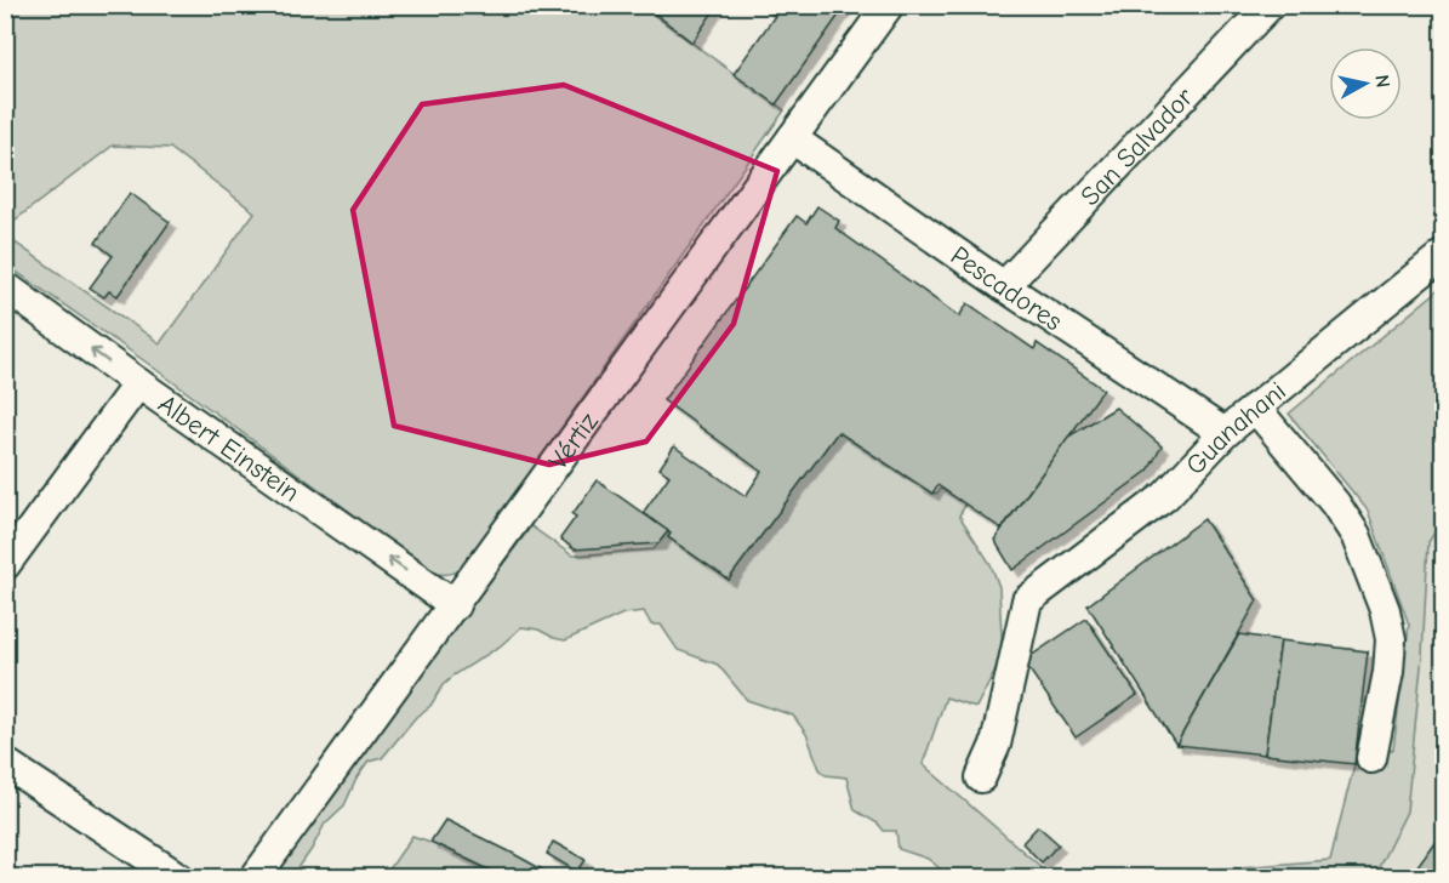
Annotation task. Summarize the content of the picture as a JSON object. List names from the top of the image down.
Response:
{
  "streets": {
    "street": [
      "San Salvador",
      "Pescadores",
      "Guanahani",
      "Vértiz",
      "Albert Einstein"
    ]
  },
  "crossings": [
    ["San Salvador", "Pescadores"],
    ["Pescadores", "Guanahani"],
    ["Pescadores", "Vértiz"],
    ["Vértiz", "Albert Einstein"]
  ],
  "one_way": ["Albert Einstein"],
  "north": "right"
}
